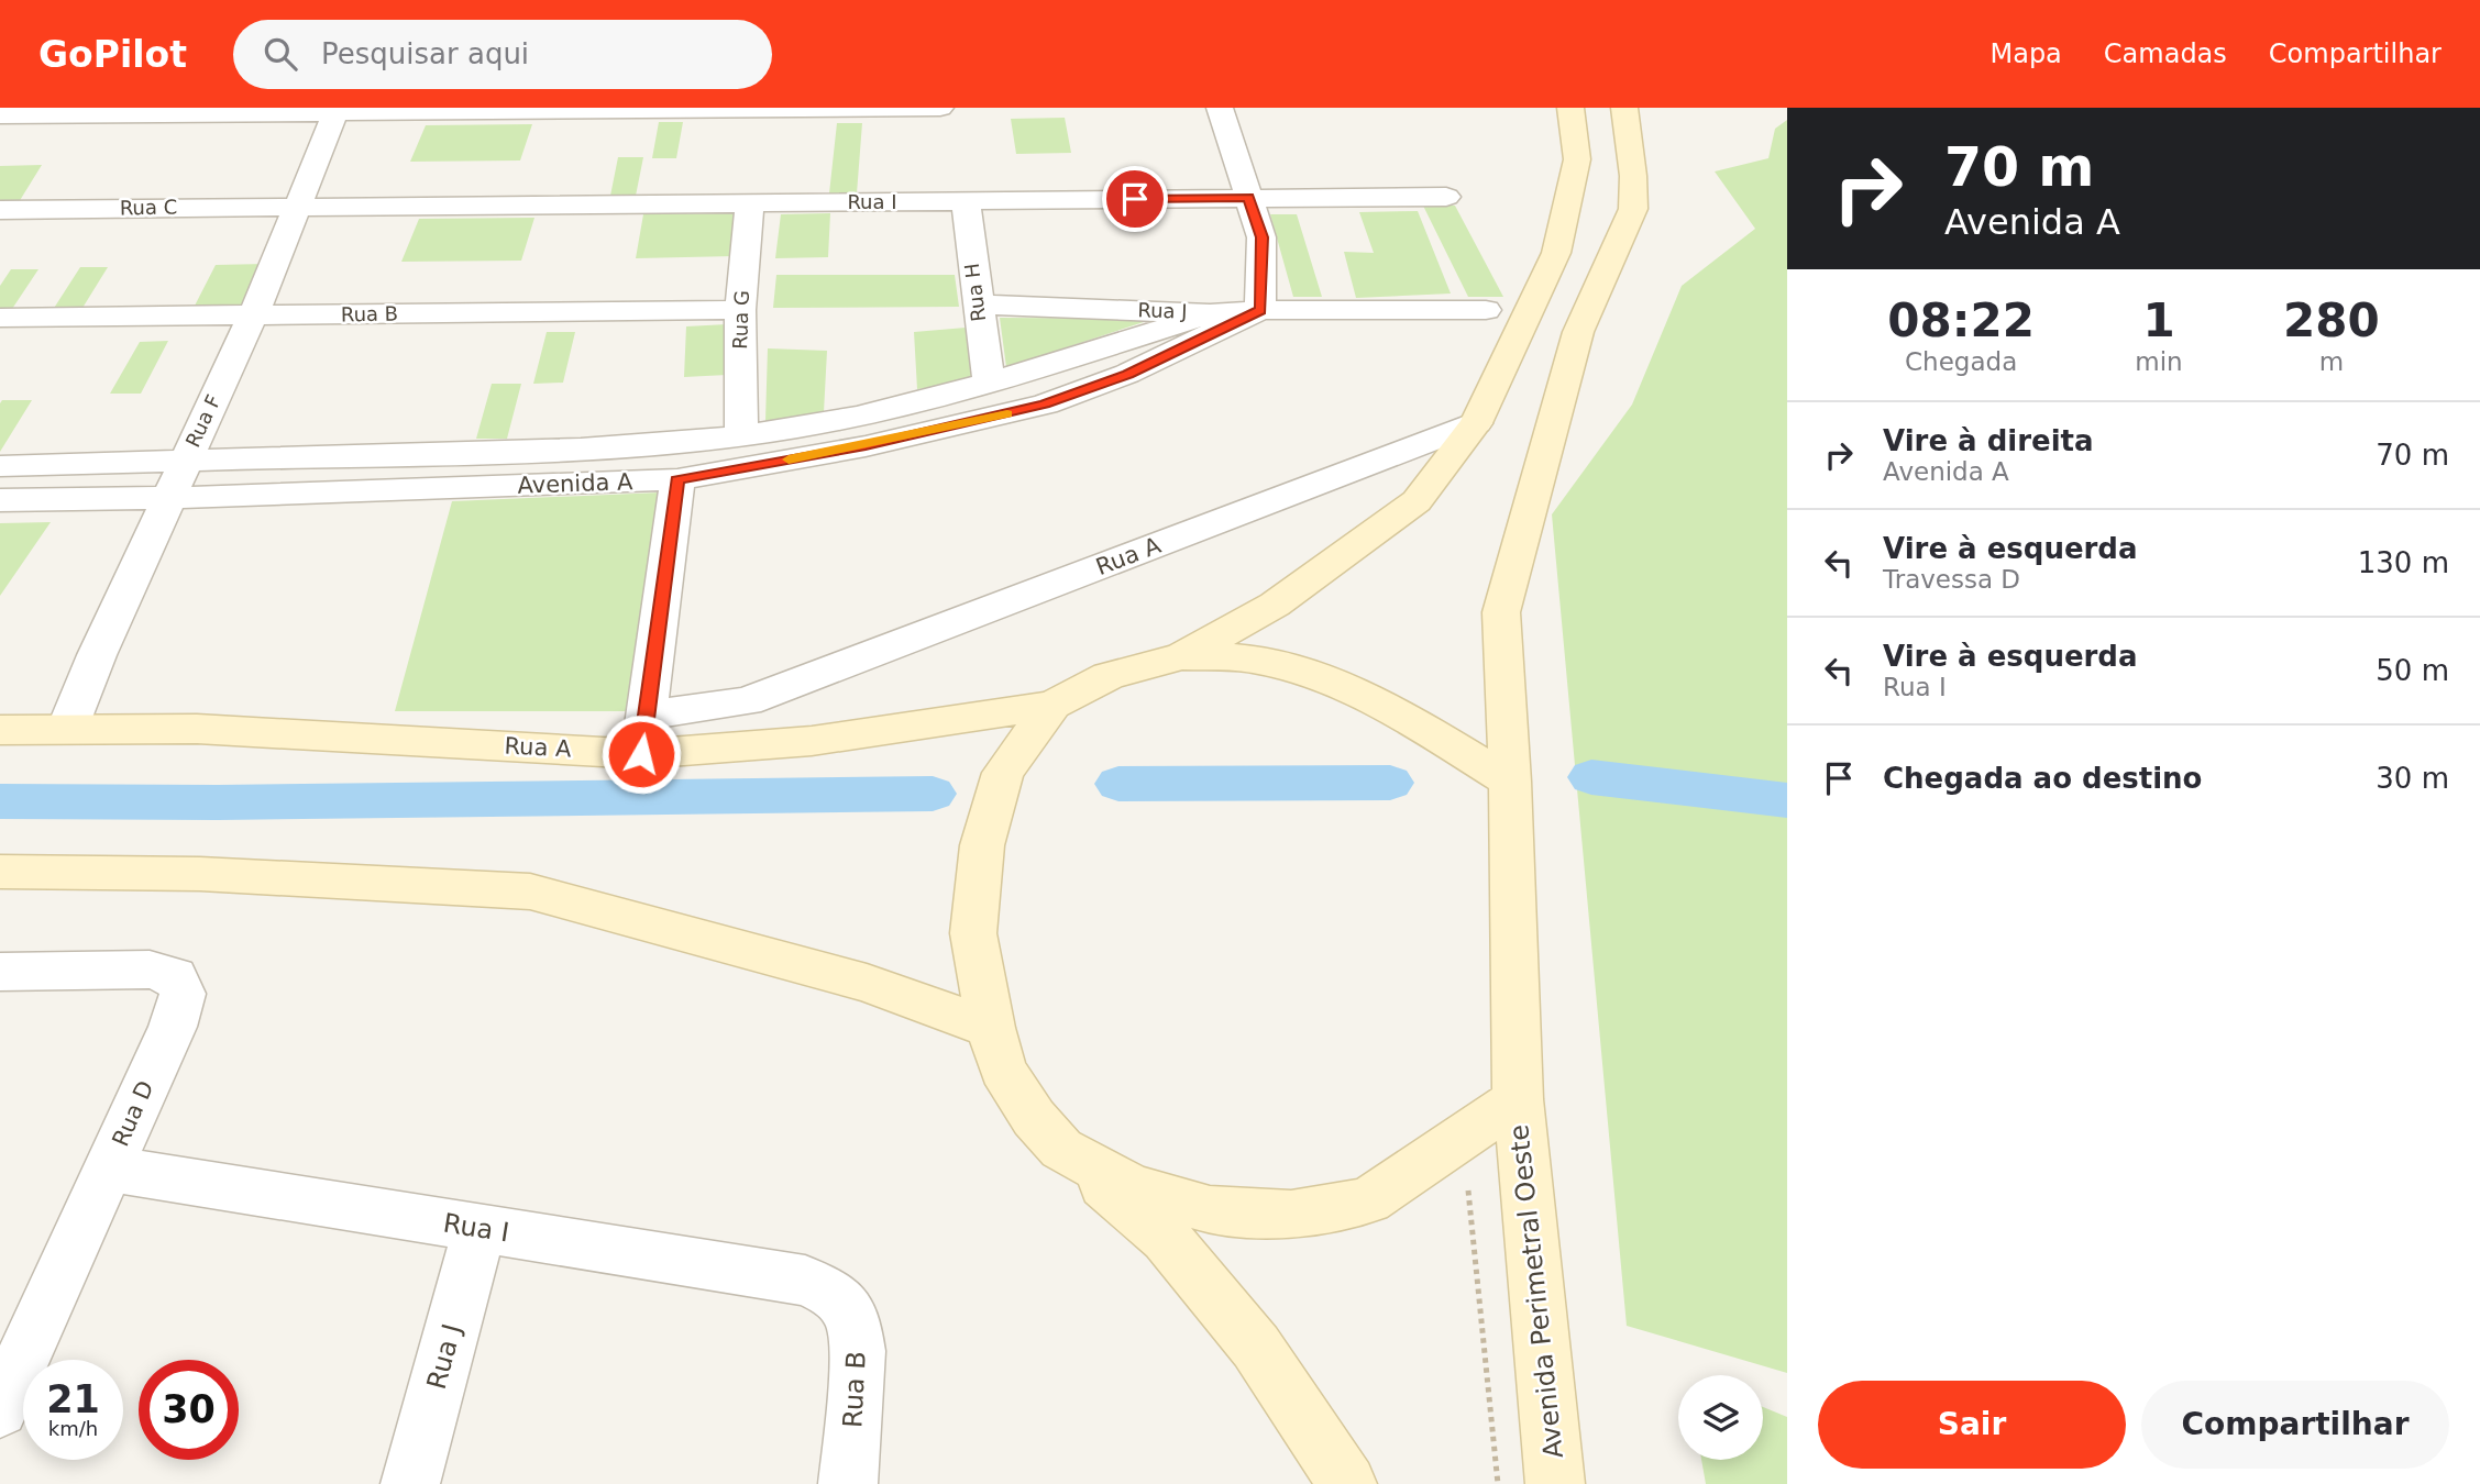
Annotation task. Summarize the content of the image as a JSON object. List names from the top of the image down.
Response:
{
  "streets": {
    "main road": ["Rua A", "Avenida Perimetral Oeste"],
    "street": [
      "Rua I",
      "Rua C",
      "Rua H",
      "Rua J",
      "Rua B",
      "Rua G",
      "Rua F",
      "Avenida A",
      "Rua D"
    ]
  },
  "crossings": [
    ["Rua I", "Rua C"],
    ["Rua I", "Rua H"],
    ["Rua I", "Rua J"],
    ["Rua I", "Rua B"],
    ["Rua I", "Rua G"],
    ["Rua I", "Rua F"],
    ["Rua I", "Rua D"],
    ["Rua C", "Rua F"],
    ["Rua H", "Rua J"],
    ["Rua H", "Avenida A"],
    ["Rua J", "Avenida A"],
    ["Rua B", "Rua G"],
    ["Rua B", "Rua F"],
    ["Rua G", "Avenida A"],
    ["Rua F", "Avenida A"],
    ["Rua F", "Rua A"]
  ],
  "page": {
    "header": "GoPilot",
    "search": "Pesquisar aqui",
    "nav": ["Mapa", "Camadas", "Compartilhar"],
    "turn": ["70 m", "Avenida A"],
    "eta": [
      "08:22",
      "Chegada",
      "1",
      "min",
      "280",
      "m"
    ],
    "list": [
      {
        "name": "Vire à direita",
        "note": "Avenida A",
        "value": "70 m"
      },
      {
        "name": "Vire à esquerda",
        "note": "Travessa D",
        "value": "130 m"
      },
      {
        "name": "Vire à esquerda",
        "note": "Rua I",
        "value": "50 m"
      },
      {
        "name": "Chegada ao destino",
        "value": "30 m"
      }
    ],
    "speed": "21 km/h",
    "limit": "30",
    "buttons": ["Sair", "Compartilhar"]
  }
}
